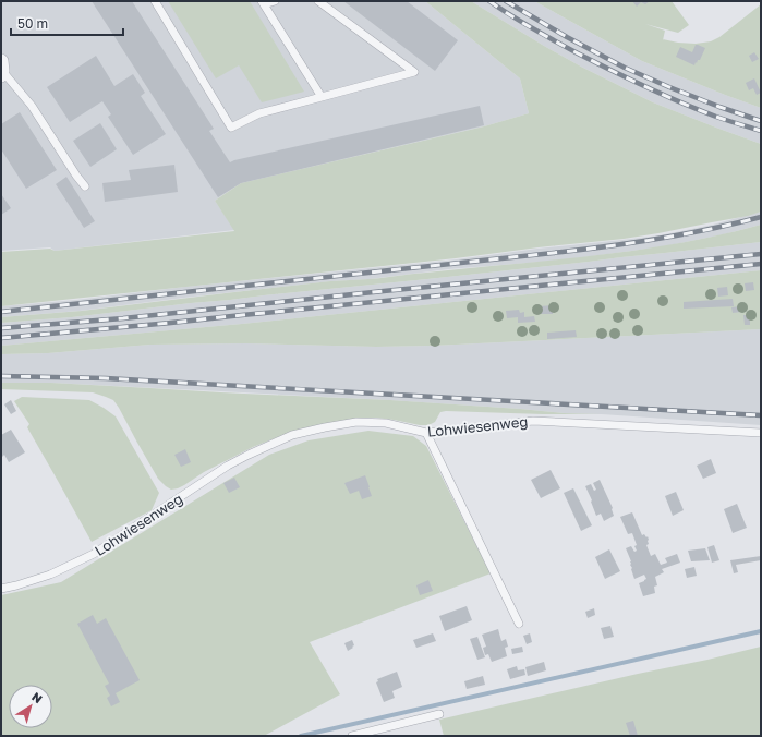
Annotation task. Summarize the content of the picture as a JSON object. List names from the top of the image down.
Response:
{
  "streets": {
    "lane": ["Lohwiesenweg"]
  },
  "scale_bar": "50 m",
  "north": "top right"
}
